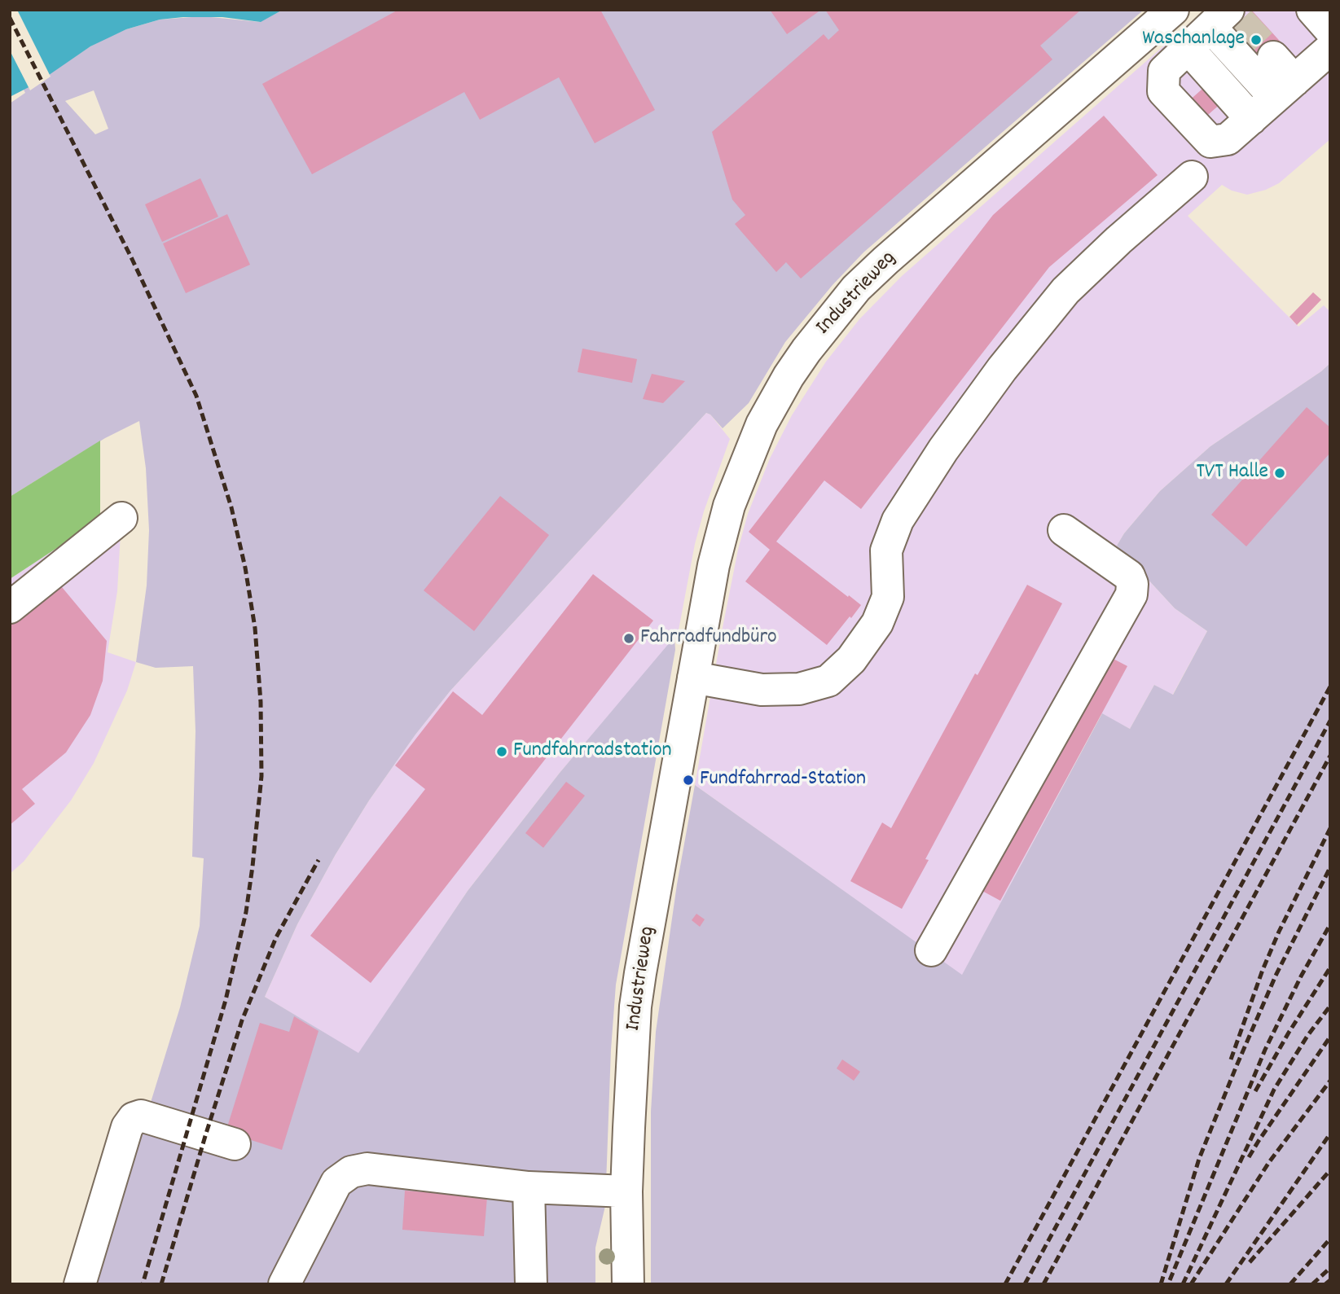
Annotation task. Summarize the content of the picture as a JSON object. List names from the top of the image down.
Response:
{
  "streets": {
    "street": ["Industrieweg"]
  },
  "places": [
    "Waschanlage",
    "TVT Halle",
    "Fahrradfundbüro",
    "Fundfahrradstation",
    "Fundfahrrad-Station"
  ]
}
